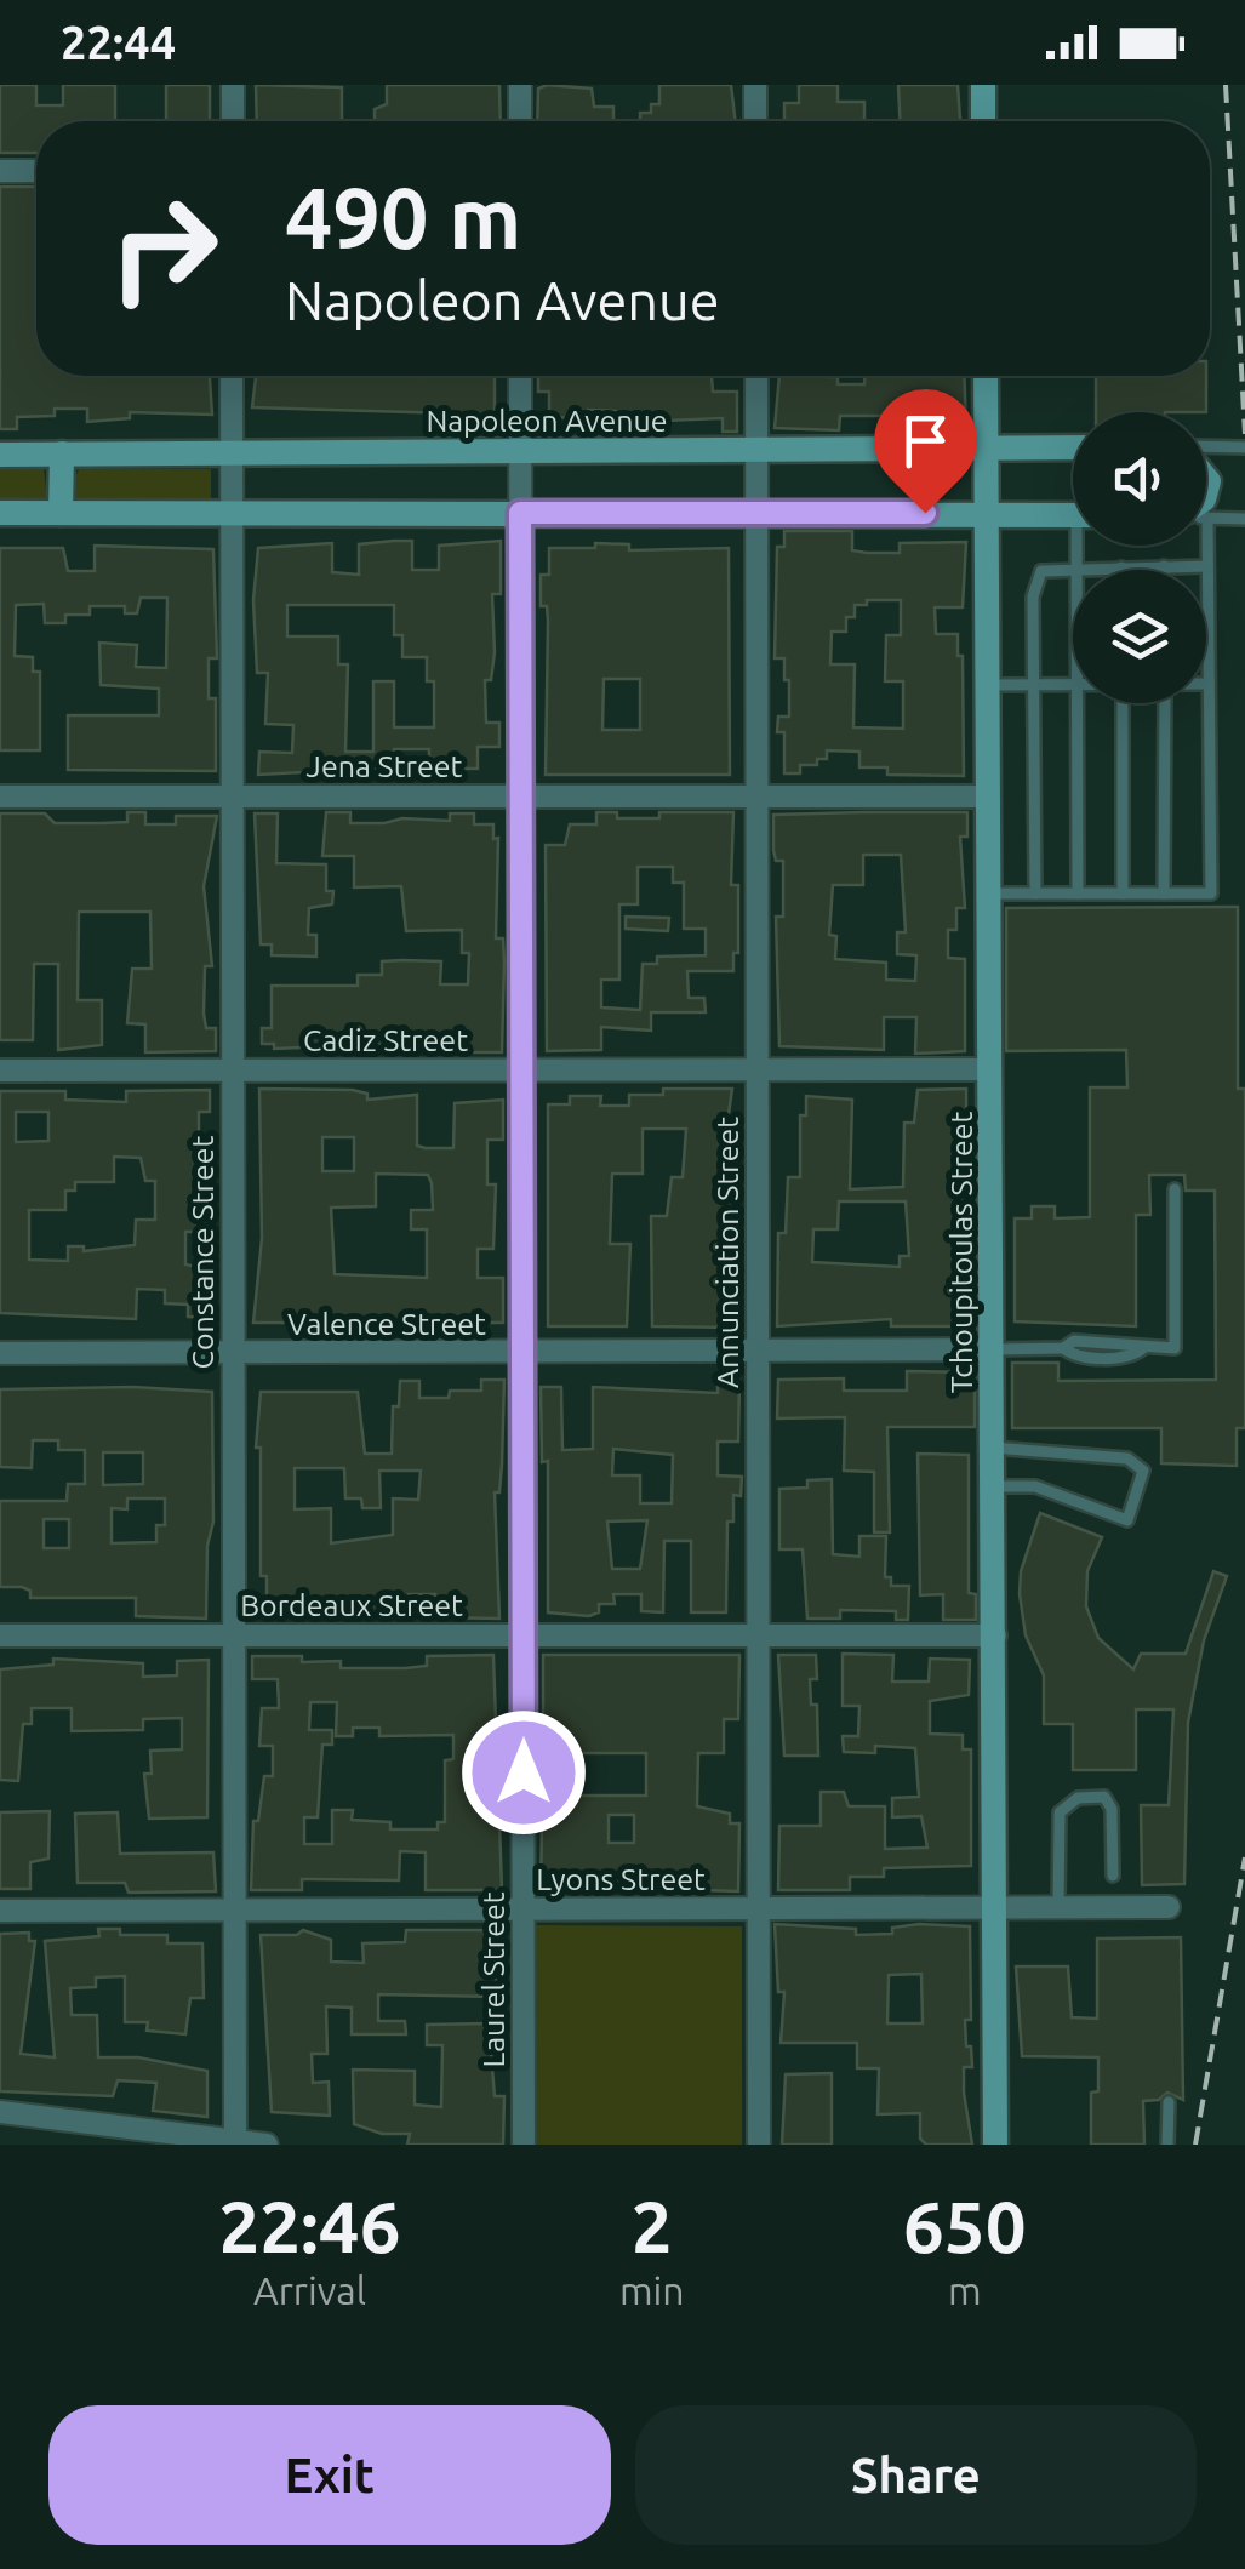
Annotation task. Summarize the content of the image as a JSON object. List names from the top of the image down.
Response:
{
  "streets": {
    "street": [
      "Napoleon Avenue",
      "Jena Street",
      "Cadiz Street",
      "Constance Street",
      "Annunciation Street",
      "Tchoupitoulas Street",
      "Valence Street",
      "Bordeaux Street",
      "Lyons Street",
      "Laurel Street"
    ]
  },
  "crossings": [
    ["Napoleon Avenue", "Constance Street"],
    ["Napoleon Avenue", "Annunciation Street"],
    ["Napoleon Avenue", "Tchoupitoulas Street"],
    ["Napoleon Avenue", "Laurel Street"],
    ["Jena Street", "Constance Street"],
    ["Jena Street", "Annunciation Street"],
    ["Jena Street", "Tchoupitoulas Street"],
    ["Jena Street", "Laurel Street"],
    ["Cadiz Street", "Constance Street"],
    ["Cadiz Street", "Annunciation Street"],
    ["Cadiz Street", "Tchoupitoulas Street"],
    ["Cadiz Street", "Laurel Street"],
    ["Constance Street", "Valence Street"],
    ["Constance Street", "Bordeaux Street"],
    ["Constance Street", "Lyons Street"],
    ["Annunciation Street", "Valence Street"],
    ["Annunciation Street", "Bordeaux Street"],
    ["Annunciation Street", "Lyons Street"],
    ["Tchoupitoulas Street", "Valence Street"],
    ["Tchoupitoulas Street", "Bordeaux Street"],
    ["Tchoupitoulas Street", "Lyons Street"],
    ["Valence Street", "Laurel Street"],
    ["Bordeaux Street", "Laurel Street"],
    ["Lyons Street", "Laurel Street"]
  ],
  "page": {
    "status": "22:44",
    "turn": ["490 m", "Napoleon Avenue"],
    "eta": [
      "22:46",
      "Arrival",
      "2",
      "min",
      "650",
      "m"
    ],
    "buttons": ["Exit", "Share"]
  }
}
